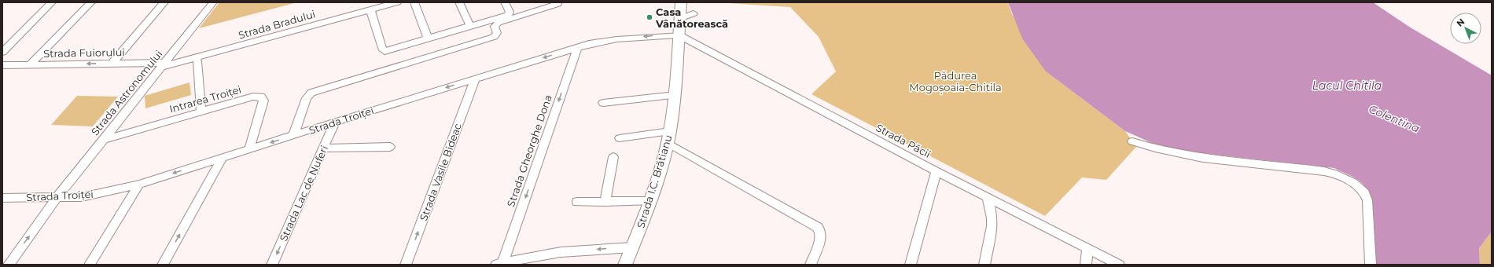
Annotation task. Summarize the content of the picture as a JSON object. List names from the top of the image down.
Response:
{
  "streets": {
    "main road": ["Strada I.C. Brătianu"],
    "street": [
      "Strada Bradului",
      "Strada Fuiorului",
      "Strada Astronomului",
      "Intrarea Troiței",
      "Strada Troiței",
      "Strada Păcii",
      "Strada Gheorghe Dona",
      "Strada Vasile Bideac",
      "Strada Lac de Nuferi"
    ]
  },
  "crossings": [
    ["Strada Bradului", "Strada Fuiorului"],
    ["Strada Bradului", "Strada Astronomului"],
    ["Strada Fuiorului", "Strada Astronomului"],
    ["Strada Astronomului", "Intrarea Troiței"],
    ["Strada Astronomului", "Strada Troiței"],
    ["Intrarea Troiței", "Strada Troiței"],
    ["Strada Troiței", "Strada Păcii"],
    ["Strada Troiței", "Strada Gheorghe Dona"],
    ["Strada Troiței", "Strada Vasile Bideac"],
    ["Strada Troiței", "Strada I.C. Brătianu"],
    ["Strada Troiței", "Strada Lac de Nuferi"],
    ["Strada Păcii", "Strada I.C. Brătianu"]
  ],
  "one_way": [
    "Strada Fuiorului",
    "Strada Gheorghe Dona",
    "Strada Vasile Bideac",
    "Strada Lac de Nuferi"
  ],
  "water": ["Lacul Chitila", "Colentina"],
  "parks": ["Pădurea Mogoșoaia-Chitila"],
  "places": ["Casa Vânătorească"],
  "north": "top left"
}
